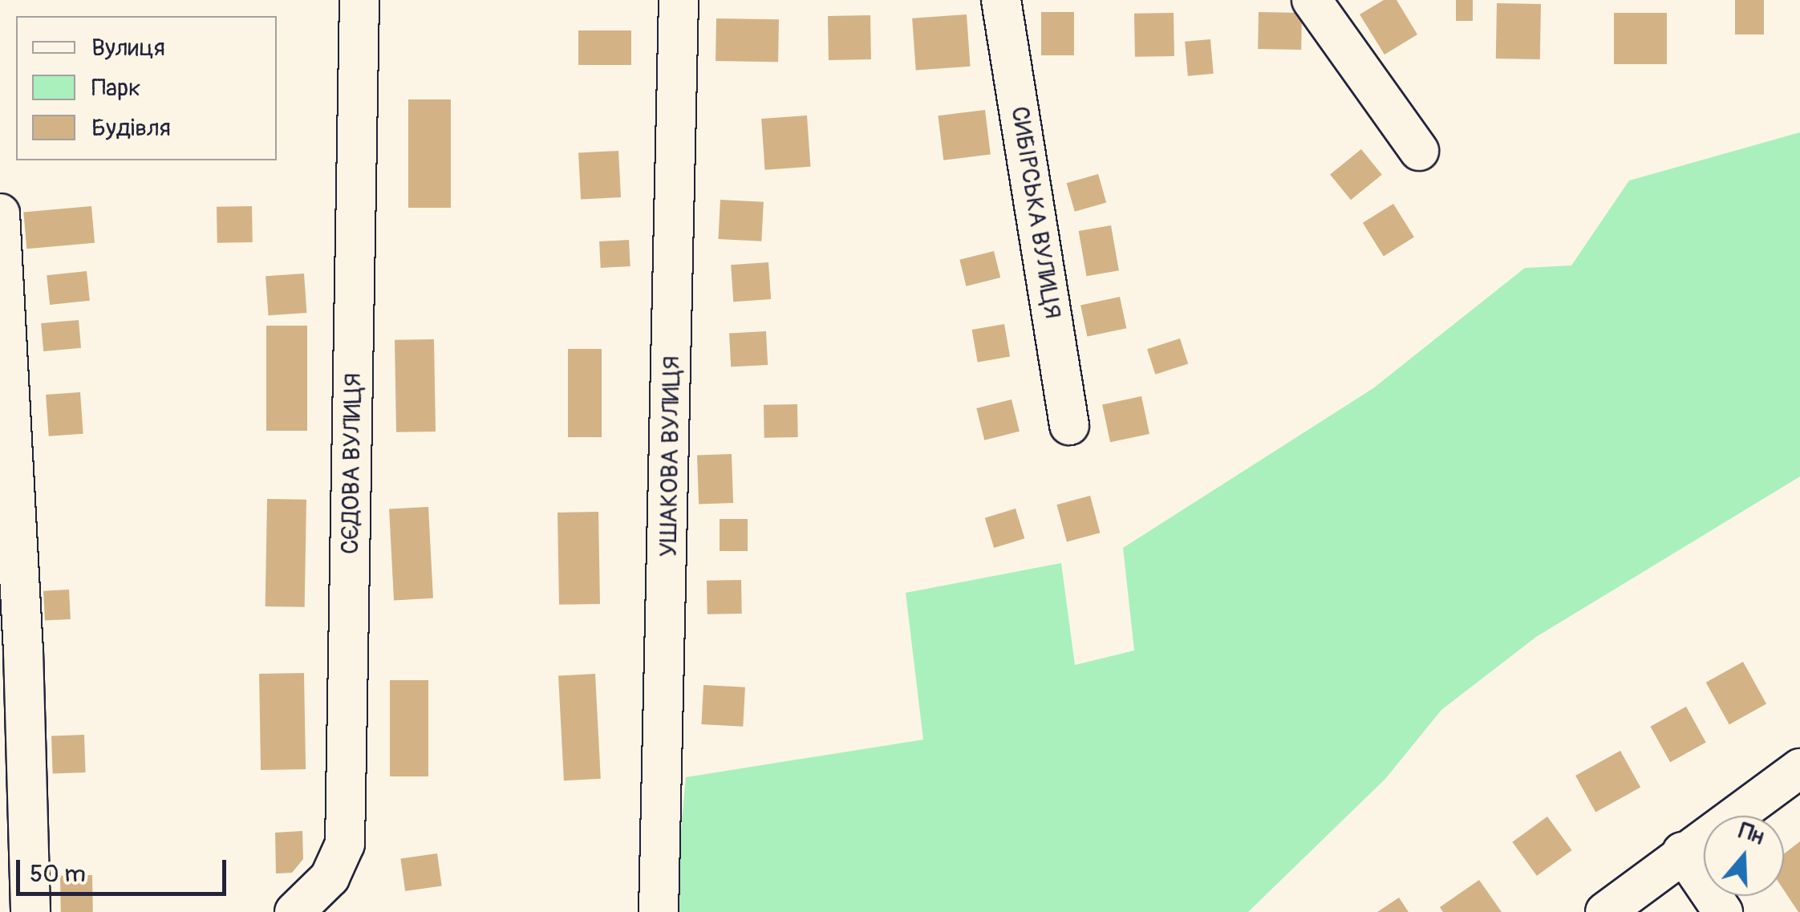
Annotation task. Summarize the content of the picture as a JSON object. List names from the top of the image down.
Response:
{
  "streets": {
    "street": ["СИБІРСЬКА ВУЛИЦЯ", "УШАКОВА ВУЛИЦЯ", "СЄДОВА ВУЛИЦЯ"]
  },
  "legend": ["Вулиця", "Парк", "Будівля"],
  "scale_bar": "50 m",
  "north": "top"
}
